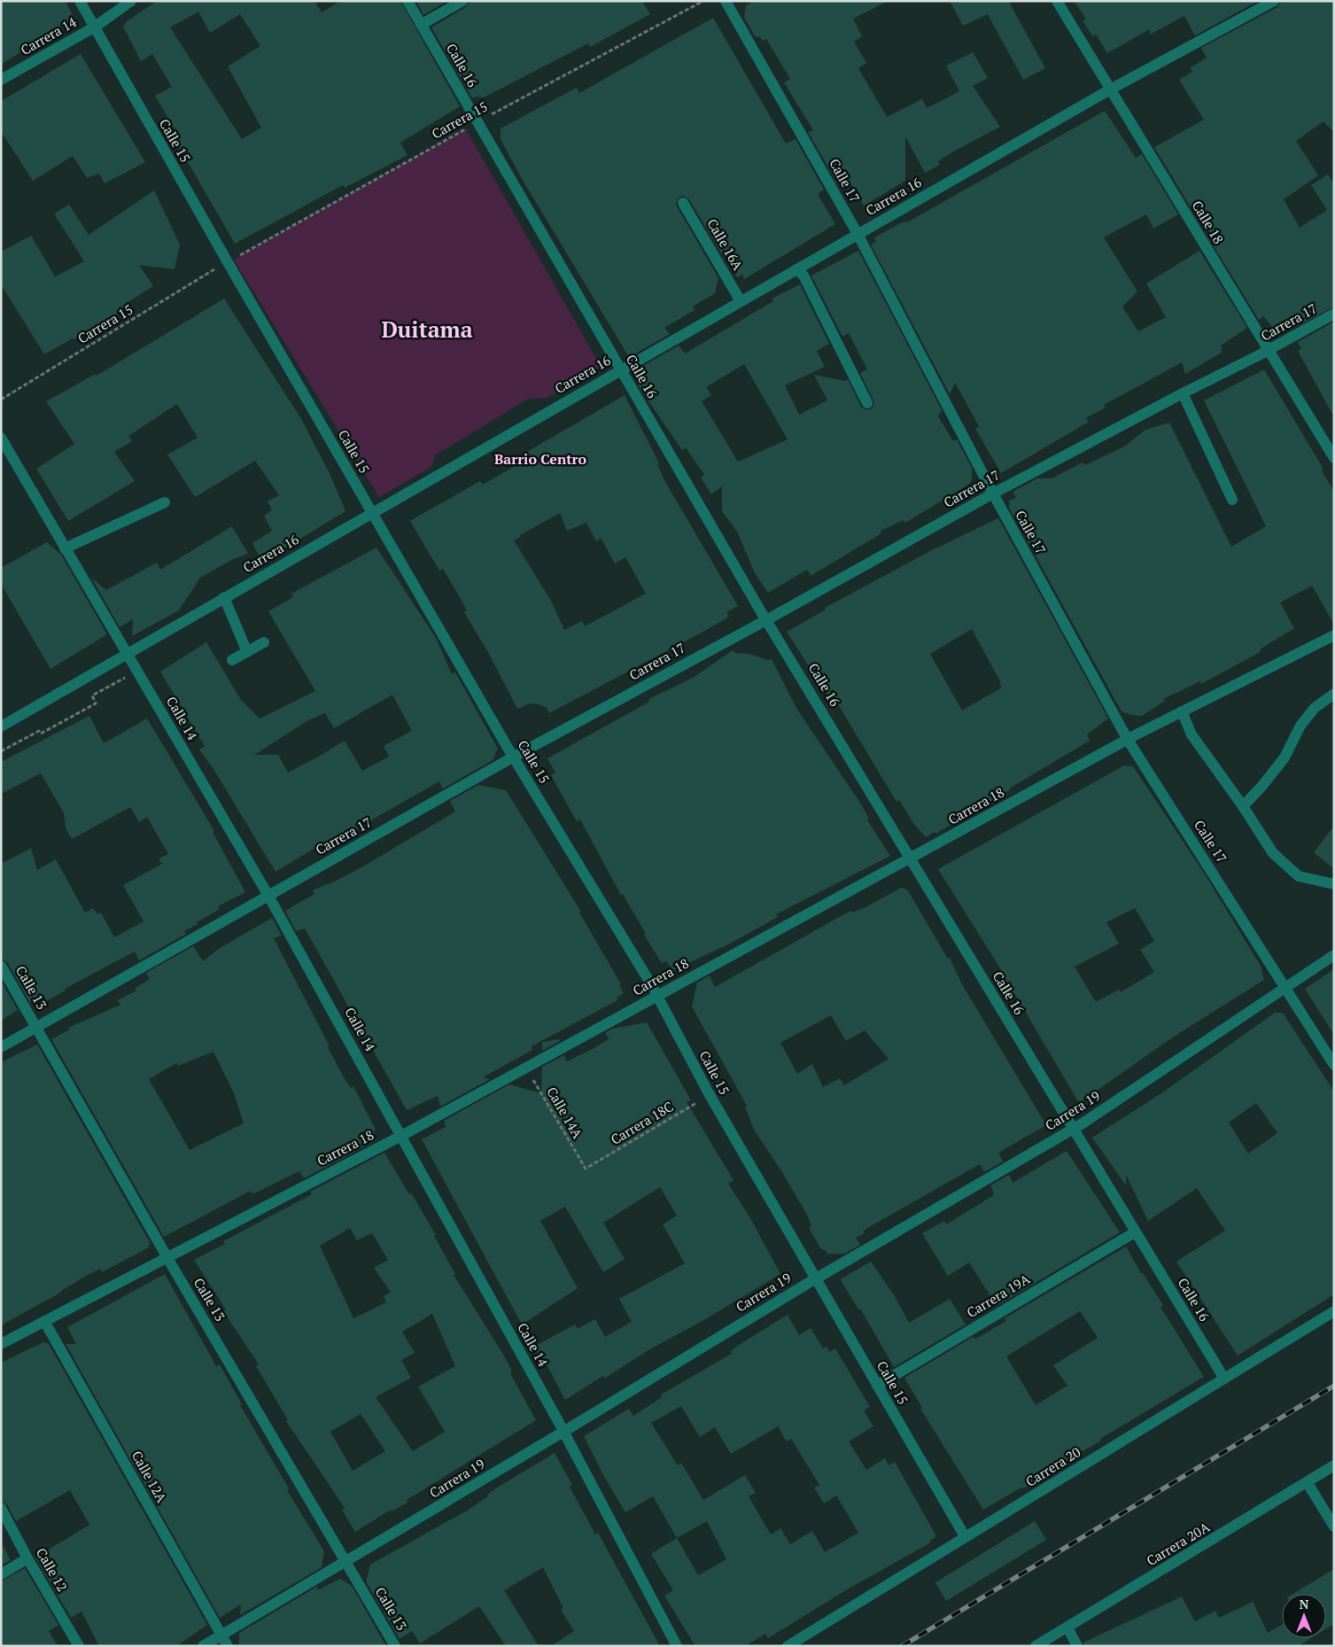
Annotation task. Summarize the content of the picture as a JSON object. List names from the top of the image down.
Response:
{
  "streets": {
    "street": [
      "Carrera 14",
      "Calle 16",
      "Calle 15",
      "Calle 17",
      "Carrera 16",
      "Calle 18",
      "Calle 16A",
      "Carrera 17",
      "Calle 14",
      "Carrera 18",
      "Calle 13",
      "Carrera 19",
      "Carrera 19A",
      "Carrera 20",
      "Calle 12A",
      "Carrera 20A",
      "Calle 12"
    ],
    "path": ["Carrera 15", "Calle 14A", "Carrera 18C"]
  },
  "crossings": [
    ["Carrera 14", "Calle 15"],
    ["Calle 16", "Carrera 15"],
    ["Calle 16", "Carrera 16"],
    ["Calle 16", "Carrera 17"],
    ["Calle 16", "Carrera 18"],
    ["Calle 16", "Carrera 19"],
    ["Calle 16", "Carrera 19A"],
    ["Calle 16", "Carrera 20"],
    ["Carrera 15", "Calle 15"],
    ["Calle 15", "Carrera 16"],
    ["Calle 15", "Carrera 17"],
    ["Calle 15", "Carrera 18"],
    ["Calle 15", "Carrera 19"],
    ["Calle 15", "Carrera 18C"],
    ["Calle 15", "Carrera 19A"],
    ["Calle 15", "Carrera 20"],
    ["Calle 17", "Carrera 16"],
    ["Calle 17", "Carrera 17"],
    ["Calle 17", "Carrera 18"],
    ["Calle 17", "Carrera 19"],
    ["Carrera 16", "Calle 18"],
    ["Carrera 16", "Calle 16A"],
    ["Carrera 16", "Calle 14"],
    ["Calle 18", "Carrera 17"],
    ["Carrera 17", "Calle 14"],
    ["Carrera 17", "Calle 13"],
    ["Calle 14", "Carrera 18"],
    ["Calle 14", "Carrera 19"],
    ["Carrera 18", "Calle 13"],
    ["Carrera 18", "Calle 14A"],
    ["Carrera 18", "Calle 12A"],
    ["Calle 13", "Carrera 19"],
    ["Carrera 19", "Calle 12A"],
    ["Calle 14A", "Carrera 18C"]
  ],
  "districts": ["Duitama", "Barrio Centro"],
  "north": "top"
}
